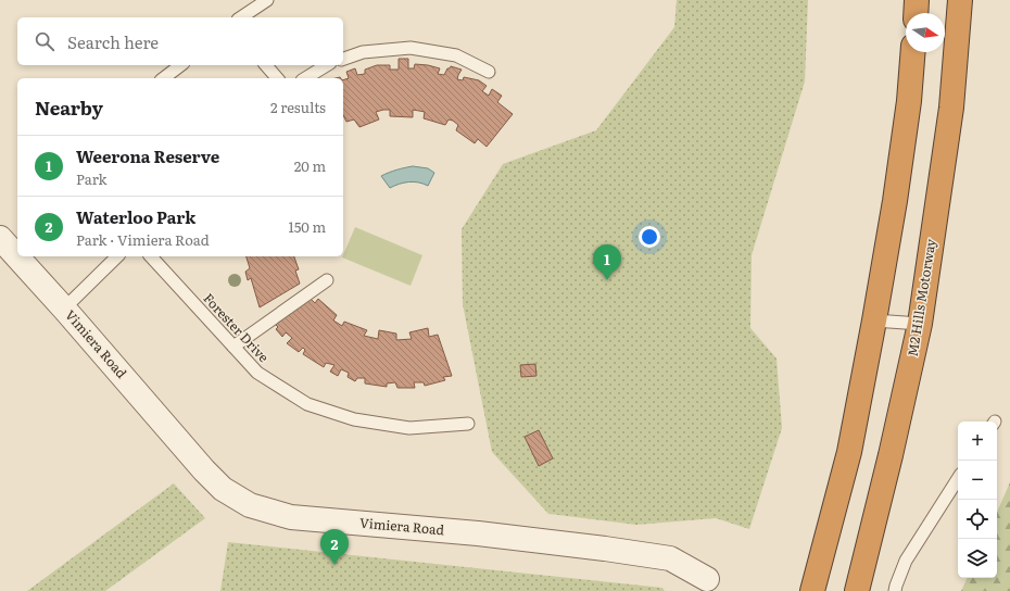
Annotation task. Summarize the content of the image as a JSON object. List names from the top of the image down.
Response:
{
  "streets": {
    "highway": ["M2 Hills Motorway"],
    "street": ["Vimiera Road"],
    "lane": ["Forester Drive"]
  },
  "north": "right",
  "page": {
    "search": "Search here",
    "heading": ["Nearby", "2 results"],
    "list": [
      {
        "mark": "1",
        "name": "Weerona Reserve",
        "note": "Park",
        "value": "20 m"
      },
      {
        "mark": "2",
        "name": "Waterloo Park",
        "note": "Park · Vimiera Road",
        "value": "150 m"
      }
    ],
    "pins": ["1", "2"],
    "map_buttons": ["+", "−"]
  }
}
